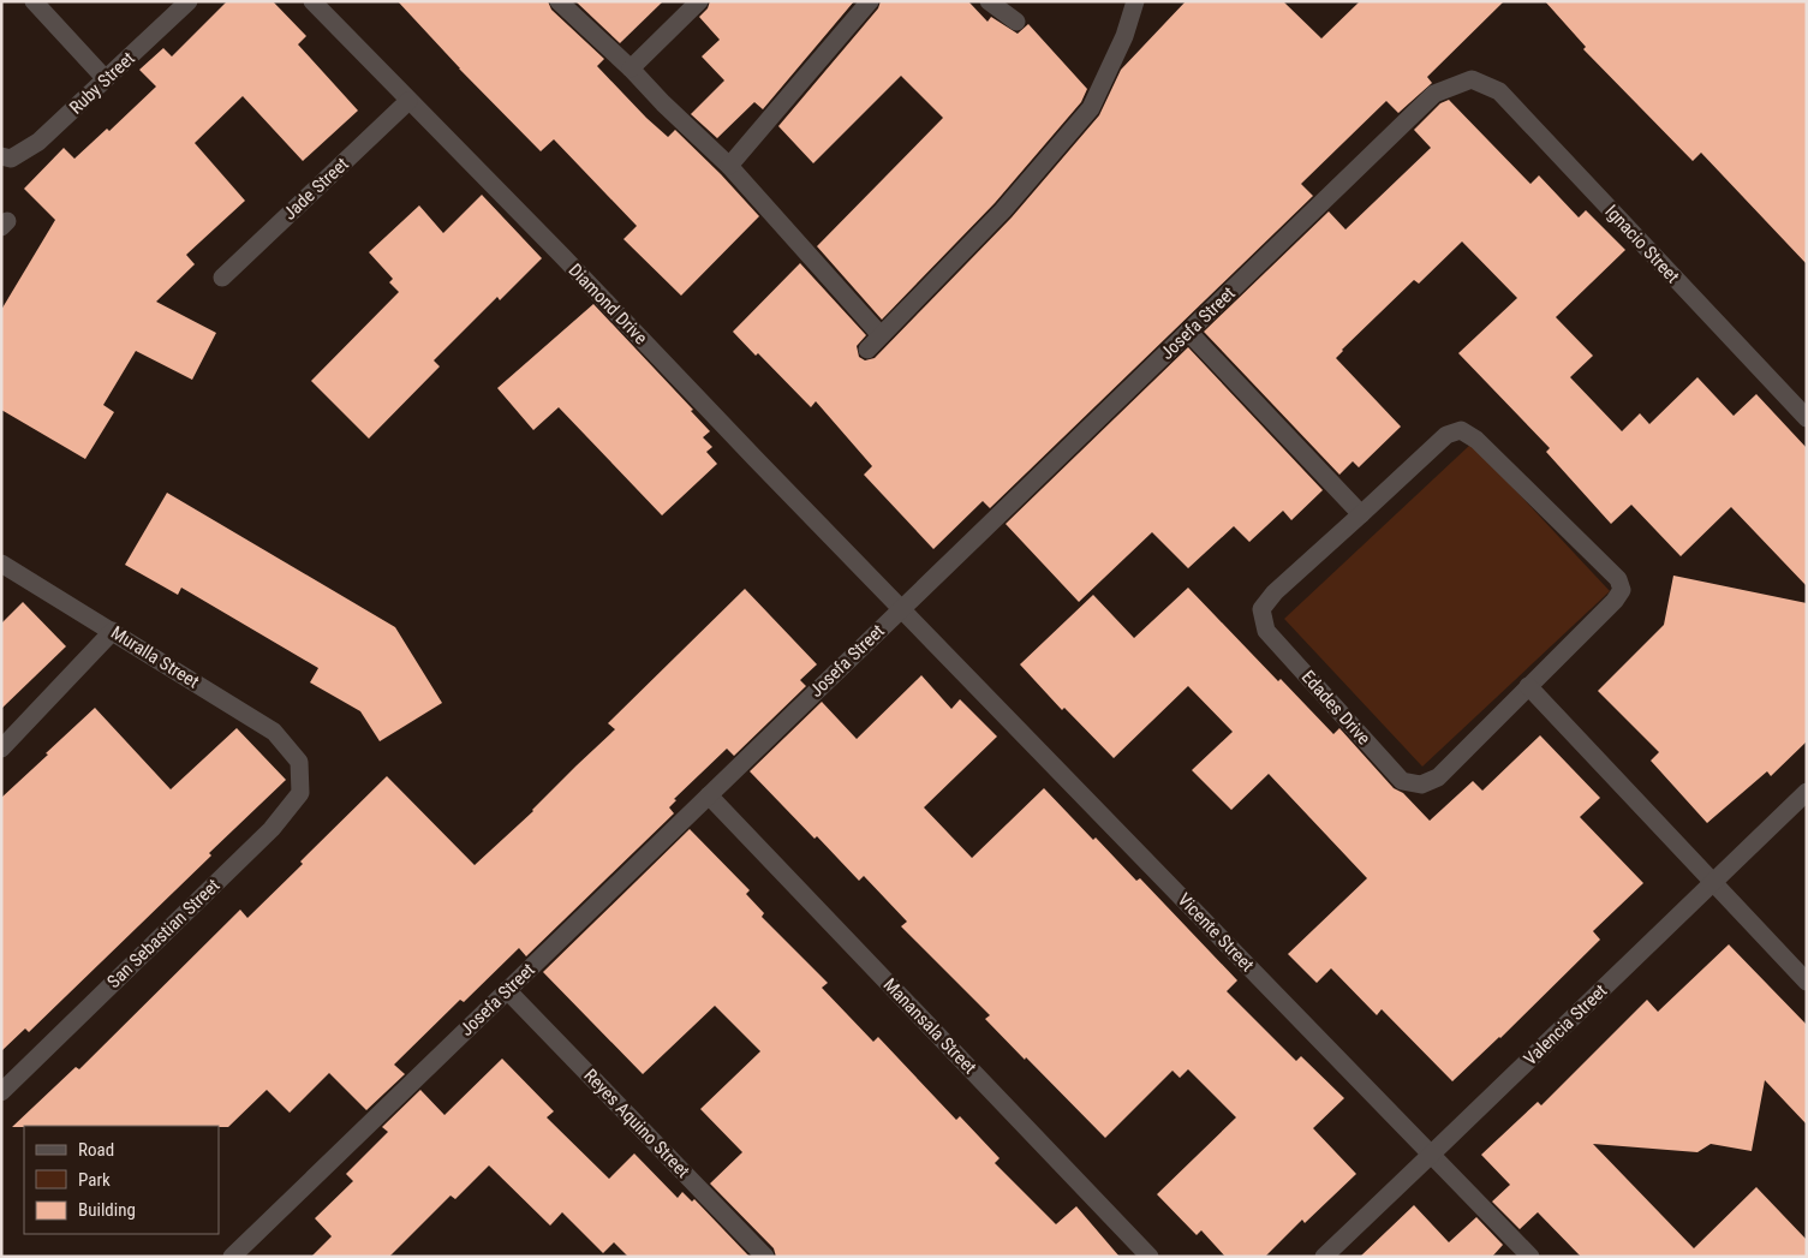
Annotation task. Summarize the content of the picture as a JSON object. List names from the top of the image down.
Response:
{
  "streets": {
    "street": [
      "Ruby Street",
      "Jade Street",
      "Ignacio Street",
      "Diamond Drive",
      "Josefa Street",
      "Muralla Street",
      "Edades Drive",
      "Vicente Street",
      "San Sebastian Street",
      "Valencia Street",
      "Manansala Street",
      "Reyes Aquino Street"
    ]
  },
  "crossings": [
    ["Jade Street", "Diamond Drive"],
    ["Ignacio Street", "Josefa Street"],
    ["Diamond Drive", "Josefa Street"],
    ["Diamond Drive", "Vicente Street"],
    ["Josefa Street", "Vicente Street"],
    ["Josefa Street", "Manansala Street"],
    ["Josefa Street", "Reyes Aquino Street"],
    ["Muralla Street", "San Sebastian Street"],
    ["Vicente Street", "Valencia Street"]
  ],
  "legend": ["Road", "Park", "Building"]
}
